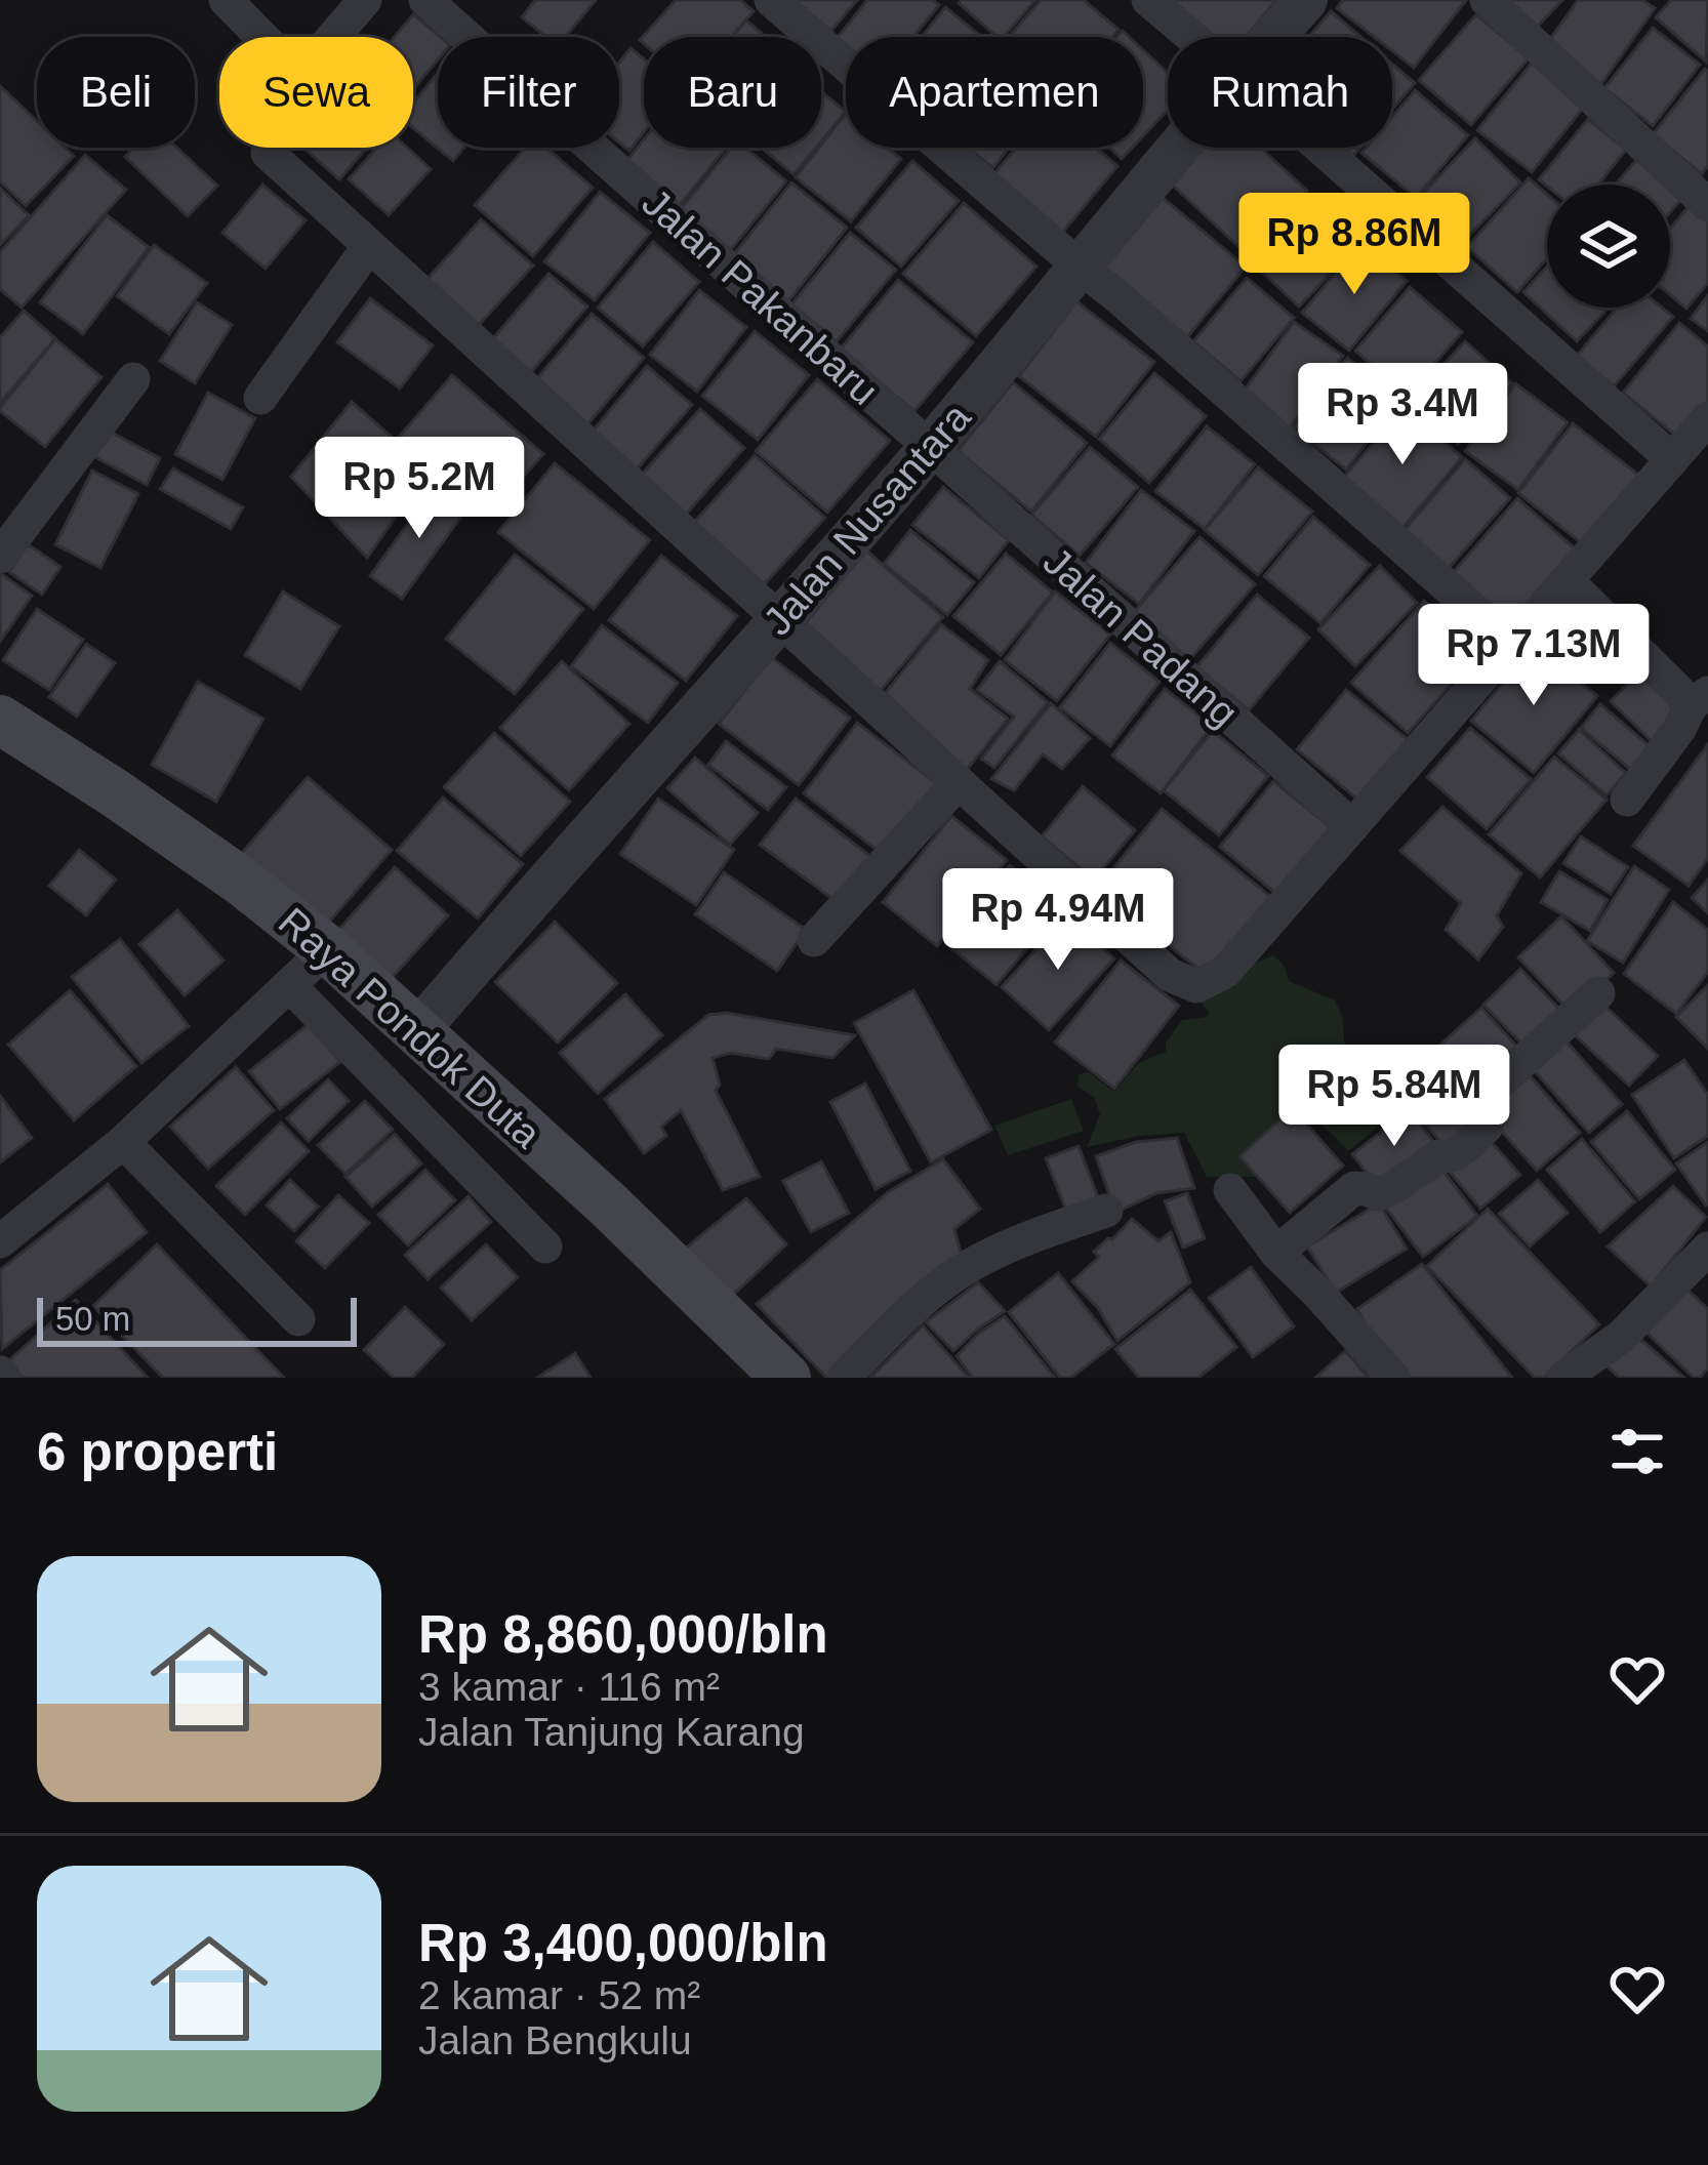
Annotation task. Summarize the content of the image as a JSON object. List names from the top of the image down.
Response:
{
  "streets": {
    "main road": ["Raya Pondok Duta"],
    "street": ["Jalan Pakanbaru", "Jalan Nusantara", "Jalan Padang"]
  },
  "crossings": [
    ["Jalan Pakanbaru", "Jalan Nusantara"],
    ["Jalan Pakanbaru", "Jalan Padang"],
    ["Jalan Nusantara", "Jalan Padang"],
    ["Jalan Nusantara", "Raya Pondok Duta"]
  ],
  "scale_bar": "50 m",
  "page": {
    "chip": [
      "Beli",
      "Sewa",
      "Filter",
      "Baru",
      "Apartemen",
      "Rumah"
    ],
    "price": [
      "Rp 8.86M",
      "Rp 3.4M",
      "Rp 5.2M",
      "Rp 7.13M",
      "Rp 4.94M",
      "Rp 5.84M"
    ],
    "scale": "50 m",
    "heading": "6 properti",
    "list": [
      {
        "name": "Rp 8,860,000/bln",
        "note": "3 kamar · 116 m² · Jalan Tanjung Karang"
      },
      {
        "name": "Rp 3,400,000/bln",
        "note": "2 kamar · 52 m² · Jalan Bengkulu"
      }
    ]
  }
}
